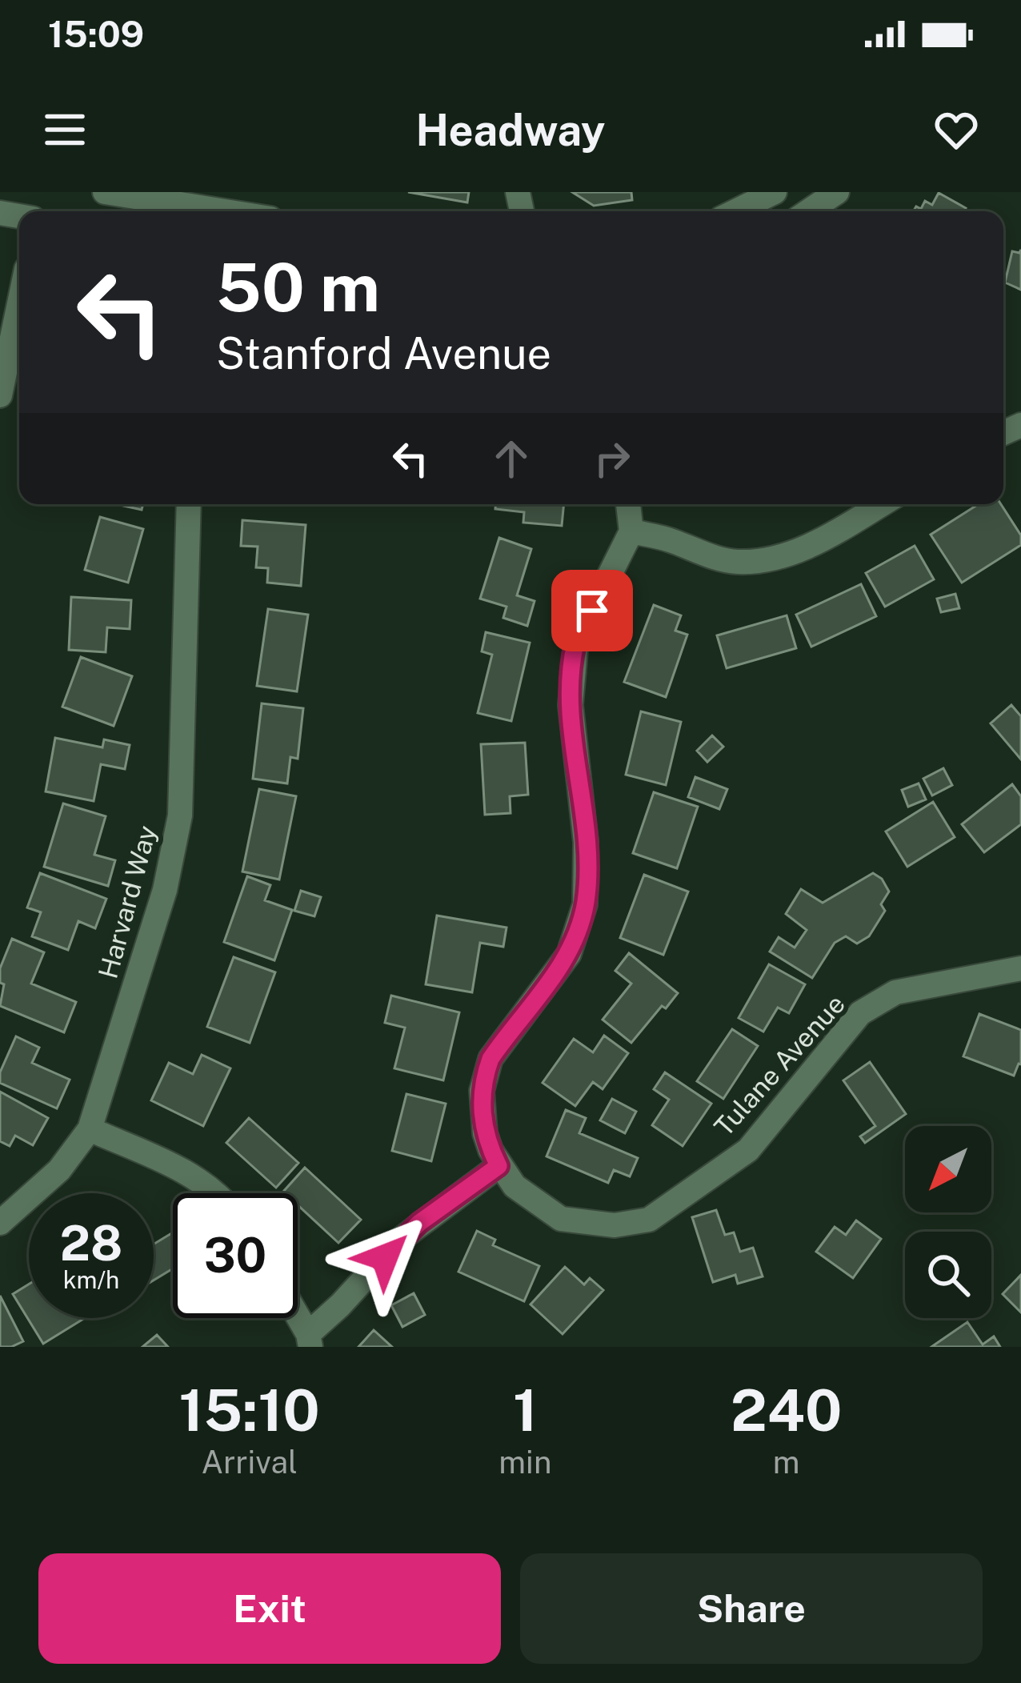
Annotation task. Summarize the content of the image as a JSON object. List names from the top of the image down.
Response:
{
  "streets": {
    "street": ["Harvard Way", "Tulane Avenue"]
  },
  "north": "bottom left",
  "page": {
    "status": "15:09",
    "header": "Headway",
    "turn": ["50 m", "Stanford Avenue"],
    "speed": "28 km/h",
    "limit": "30",
    "eta": [
      "15:10",
      "Arrival",
      "1",
      "min",
      "240",
      "m"
    ],
    "buttons": ["Exit", "Share"]
  }
}
